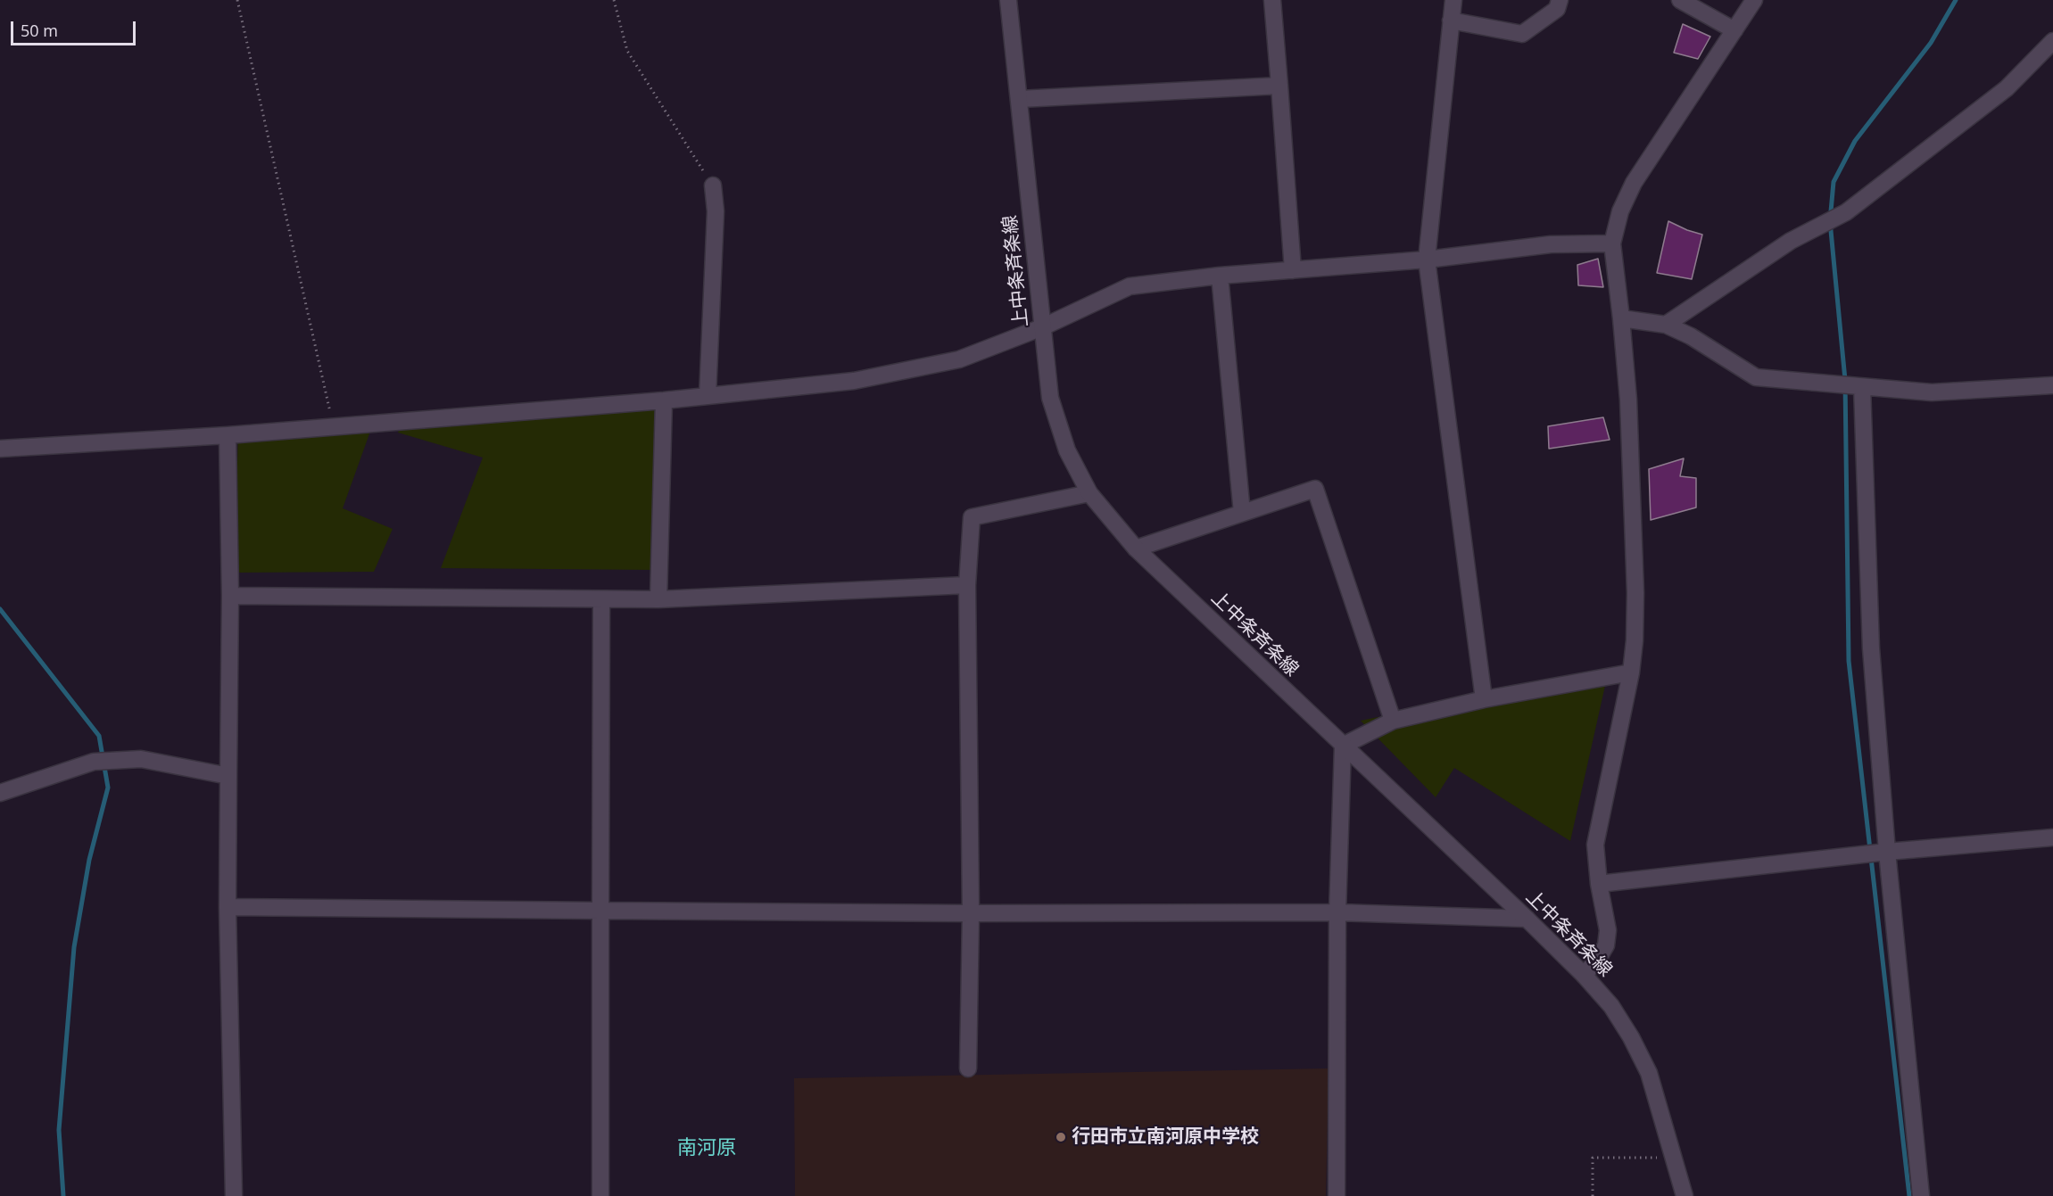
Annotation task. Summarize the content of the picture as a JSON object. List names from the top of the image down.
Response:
{
  "streets": {
    "street": ["上中条斉条線"]
  },
  "districts": ["南河原"],
  "places": ["行田市立南河原中学校"],
  "scale_bar": "50 m"
}
